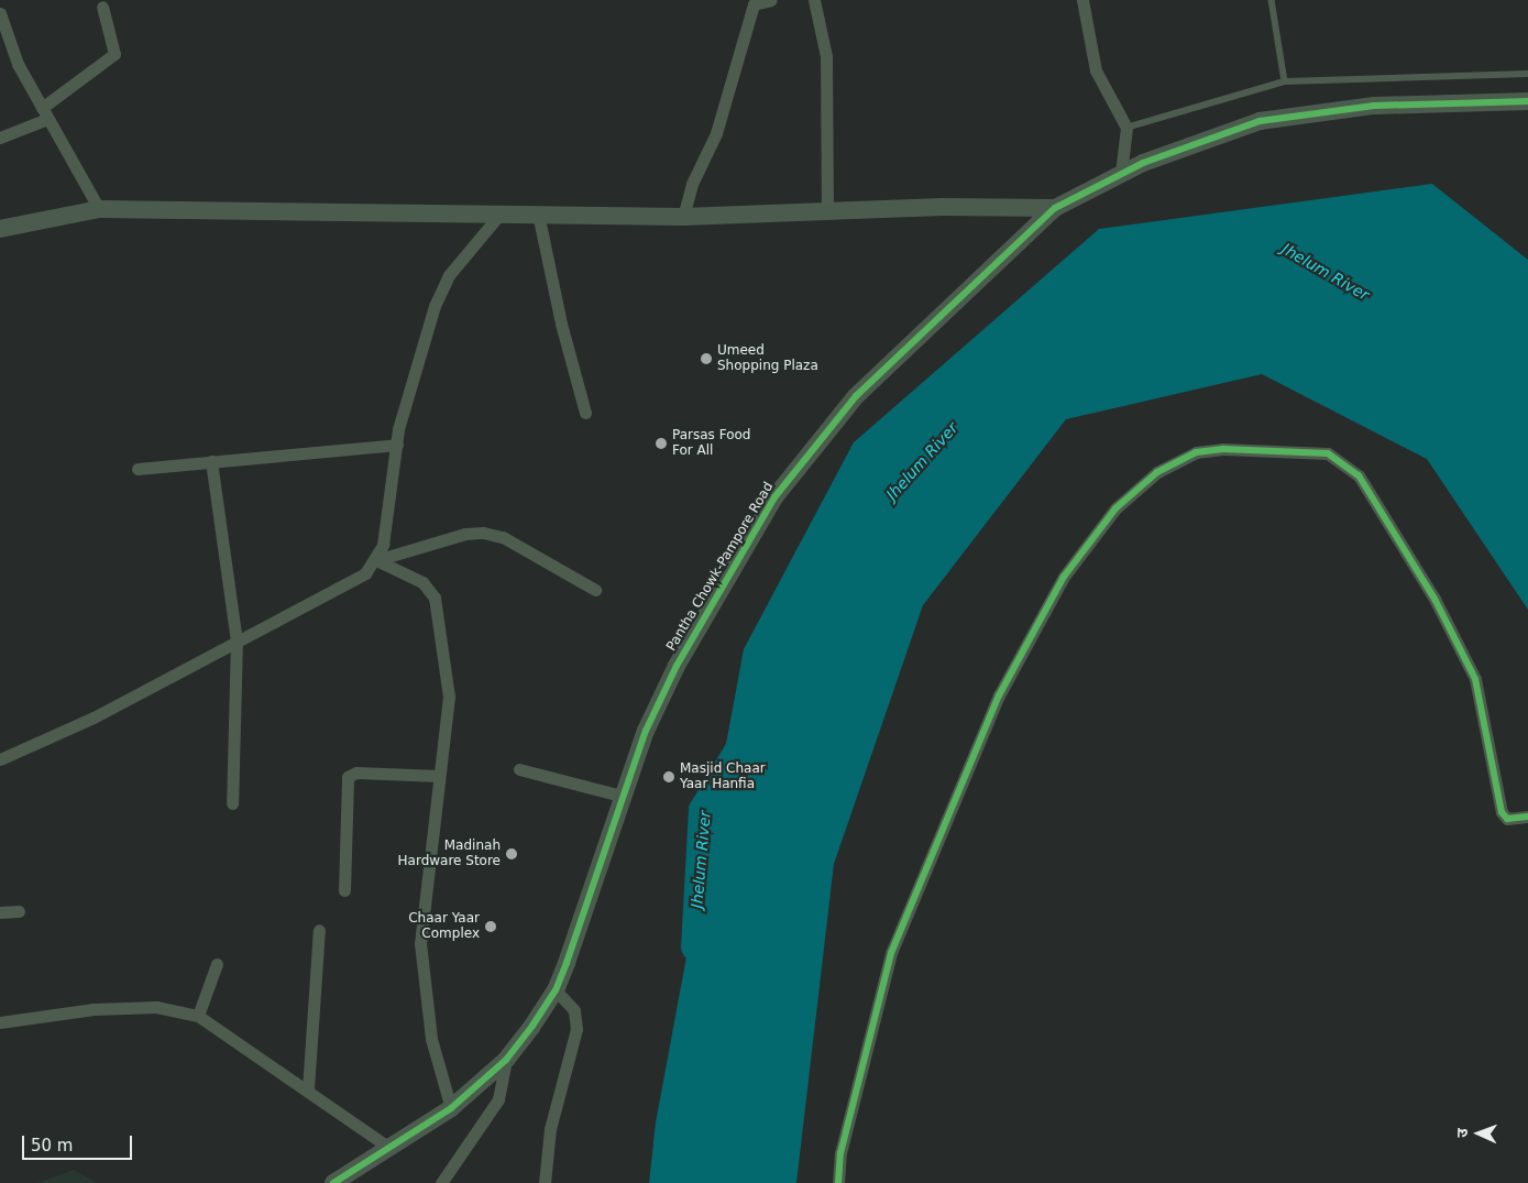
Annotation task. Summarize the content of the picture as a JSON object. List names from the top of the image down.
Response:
{
  "streets": {
    "main road": ["Pantha Chowk-Pampore Road"]
  },
  "water": ["Jhelum River"],
  "places": [
    "Umeed Shopping Plaza",
    "Parsas Food For All",
    "Masjid Chaar Yaar Hanfia",
    "Madinah Hardware Store",
    "Chaar Yaar Complex"
  ],
  "scale_bar": "50 m",
  "north": "left"
}
